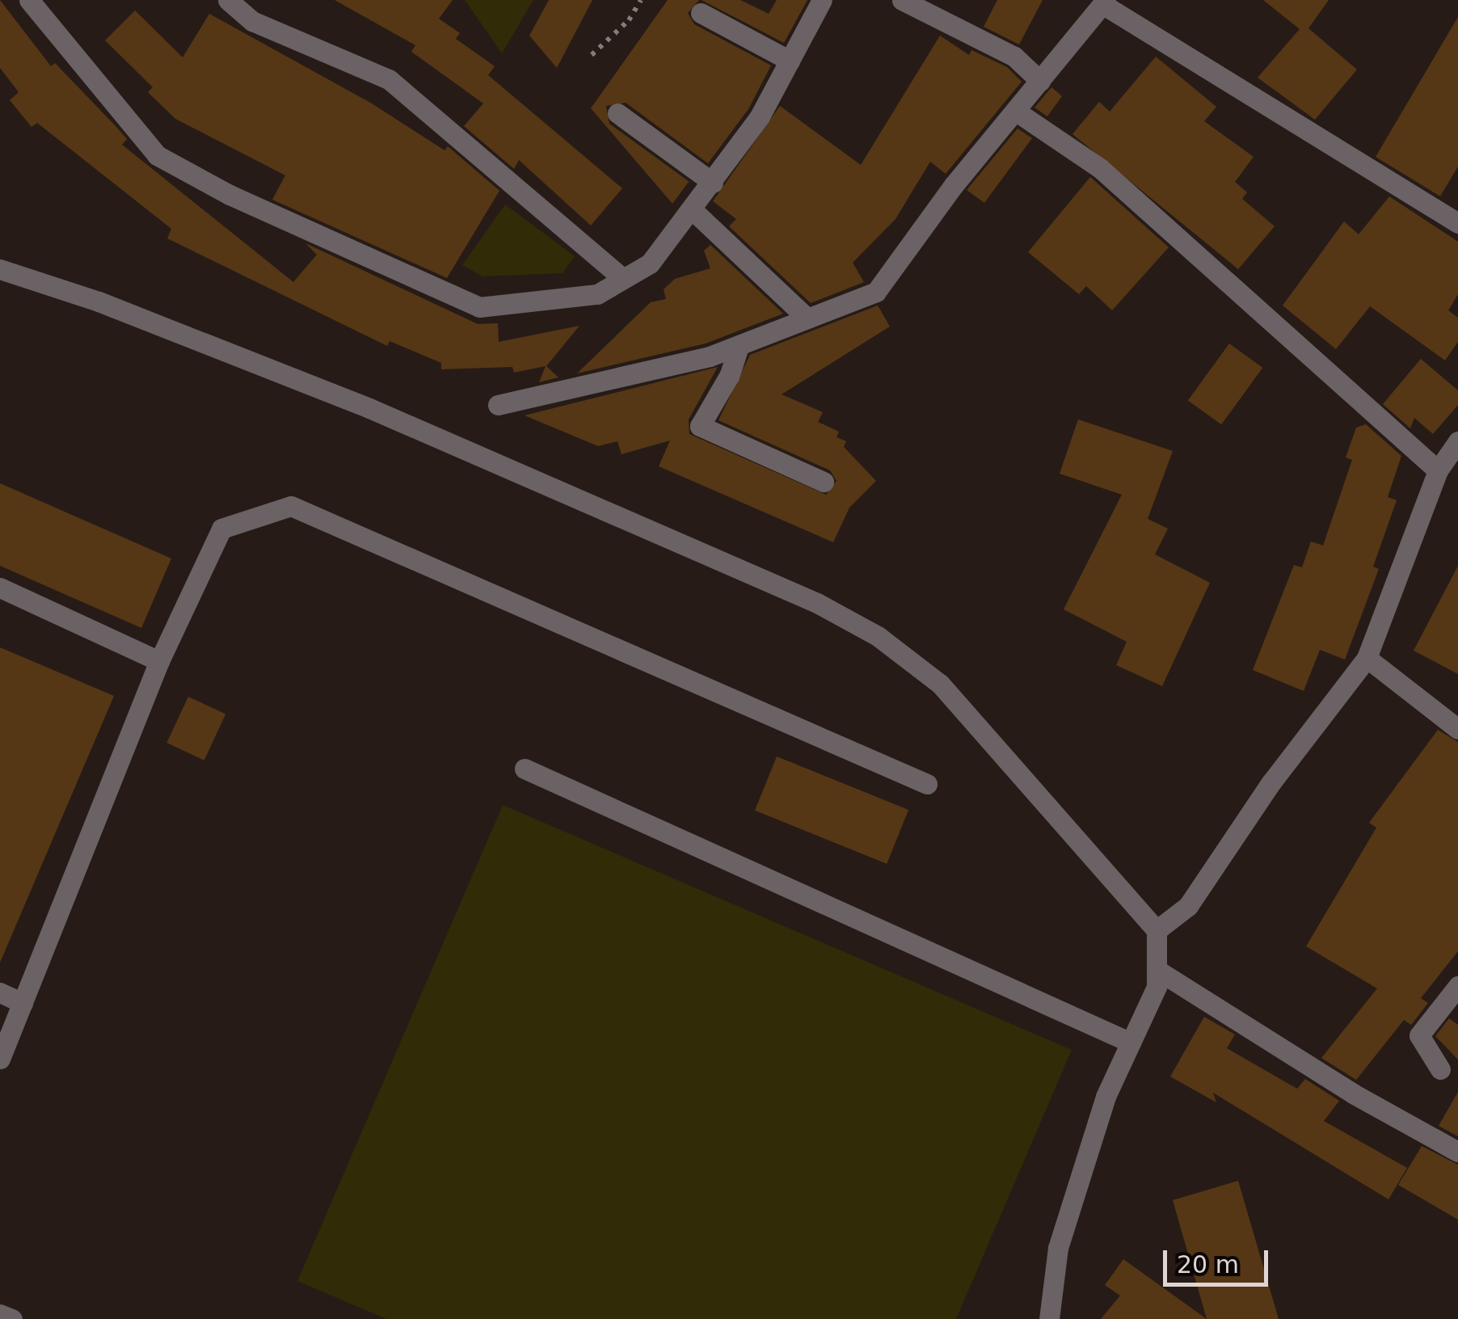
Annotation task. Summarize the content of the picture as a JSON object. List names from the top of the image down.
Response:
{
  "scale_bar": "20 m"
}
